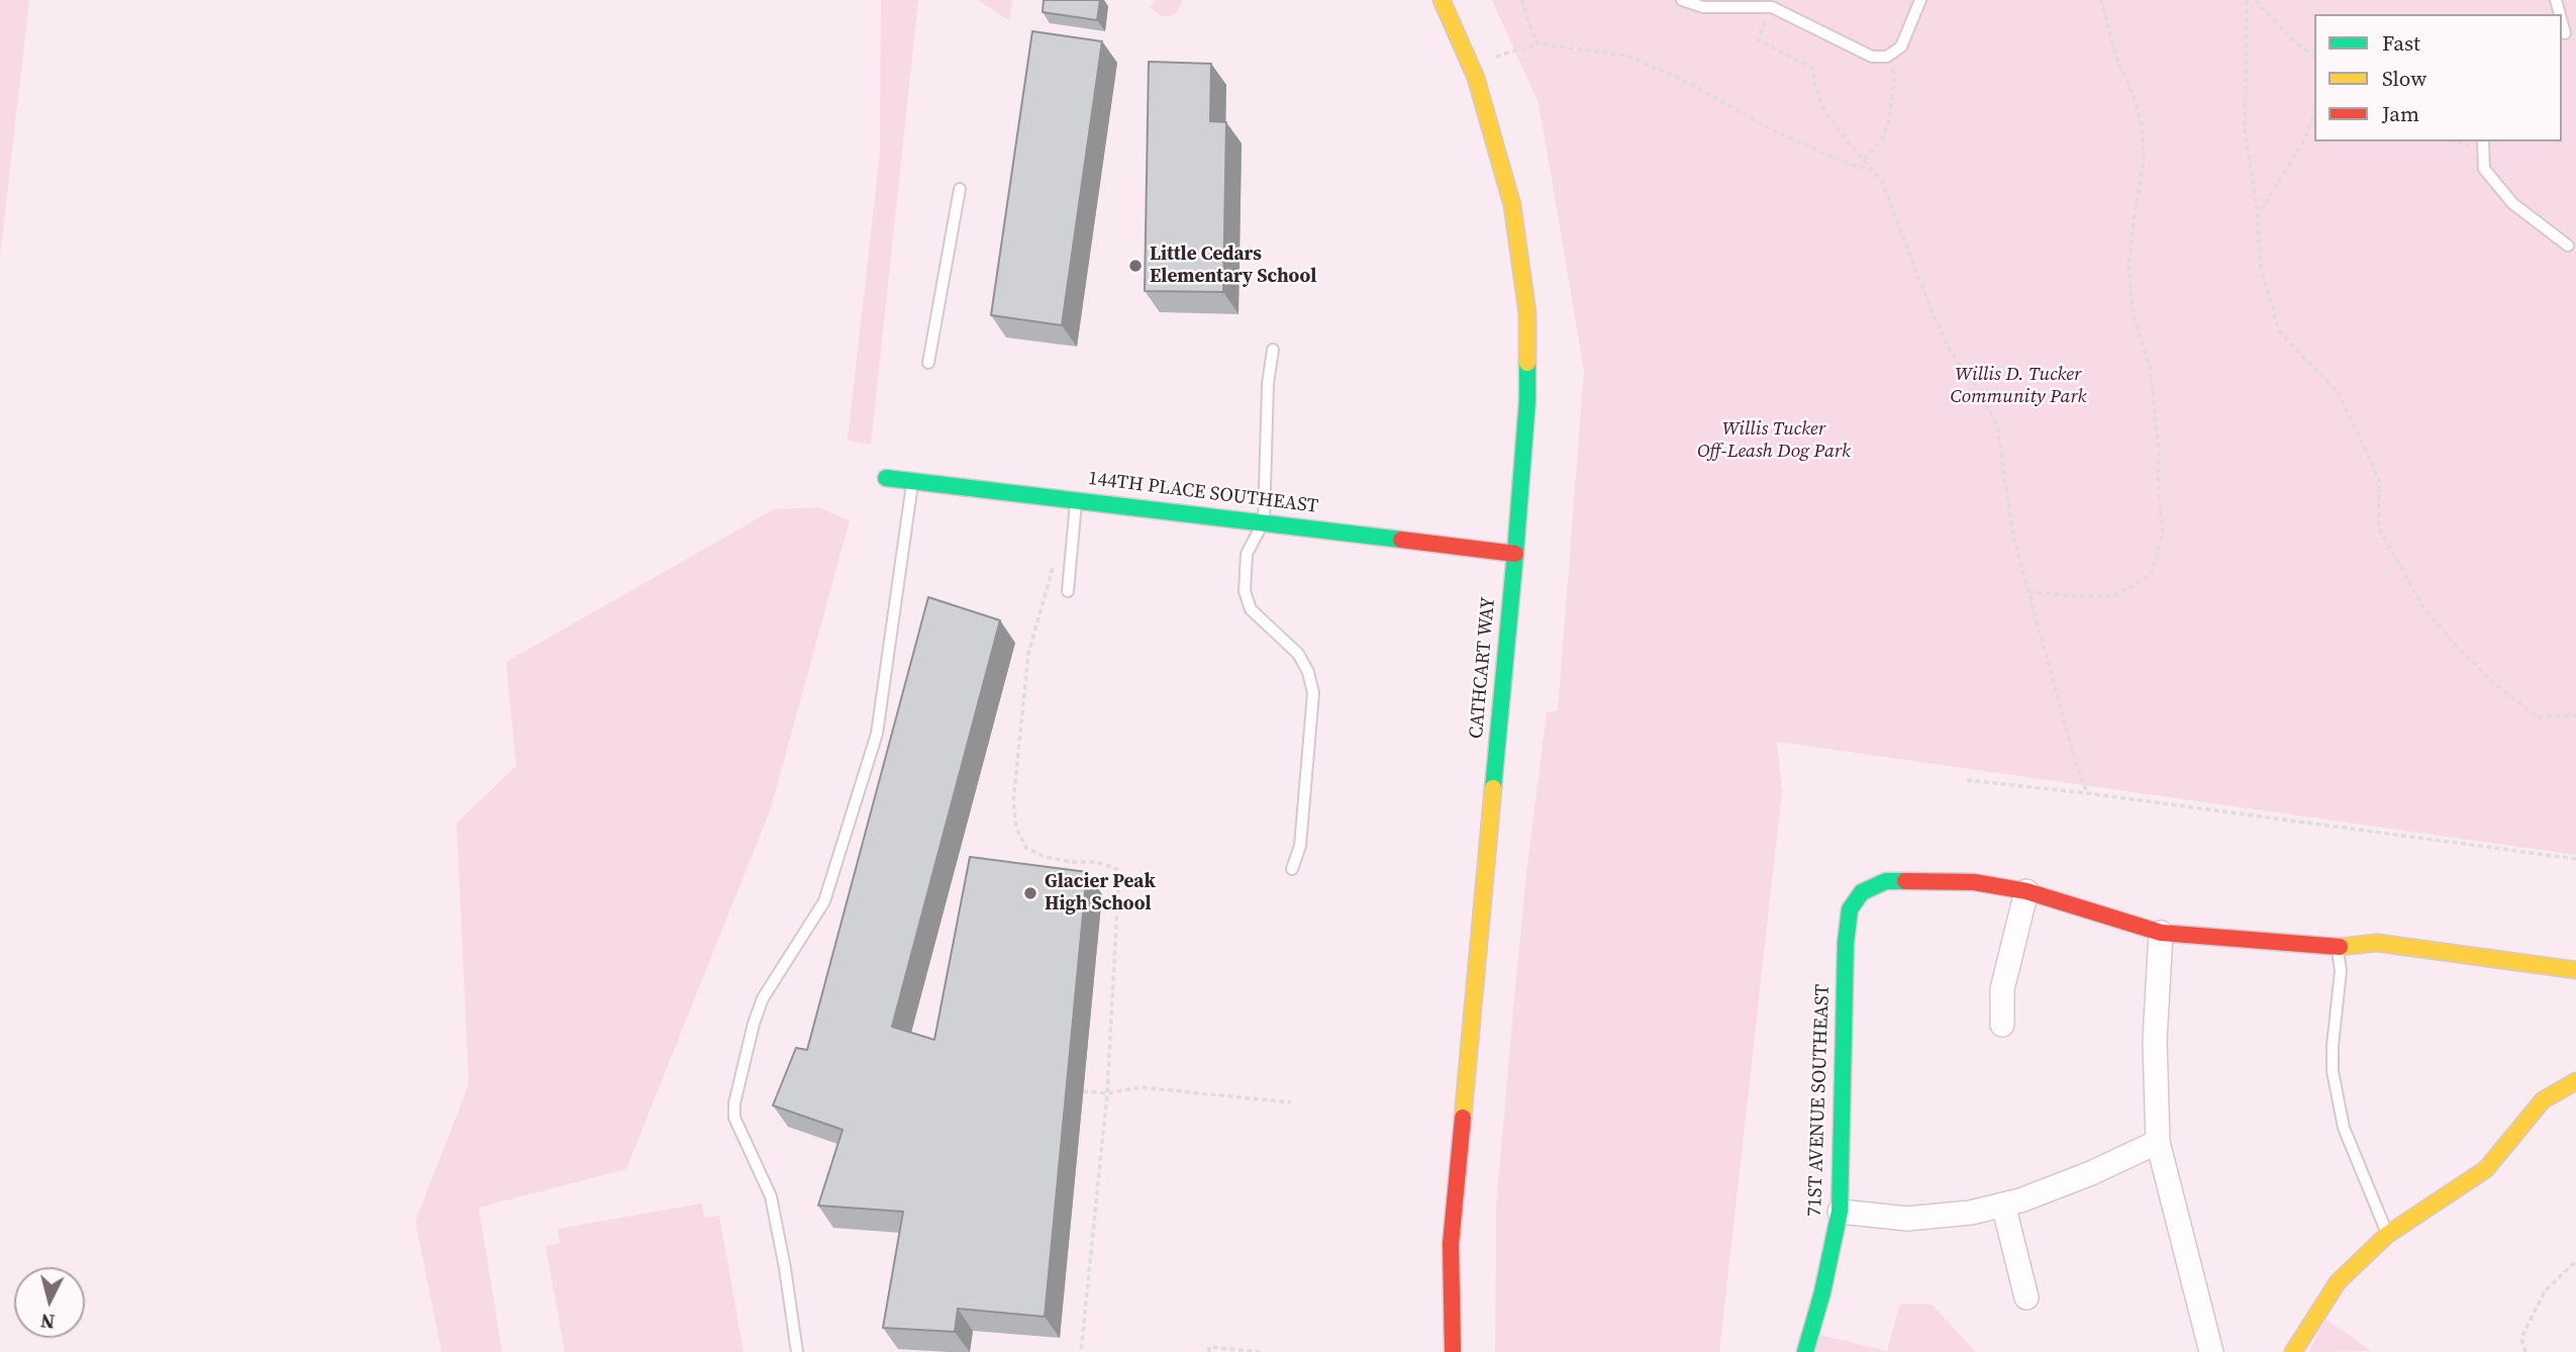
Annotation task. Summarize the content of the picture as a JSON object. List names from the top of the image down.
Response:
{
  "streets": {
    "street": ["144TH PLACE SOUTHEAST", "CATHCART WAY", "71ST AVENUE SOUTHEAST"]
  },
  "crossings": [
    ["144TH PLACE SOUTHEAST", "CATHCART WAY"]
  ],
  "parks": ["Willis D. Tucker Community Park", "Willis Tucker Off-Leash Dog Park"],
  "places": ["Little Cedars Elementary School", "Glacier Peak High School"],
  "legend": ["Fast", "Slow", "Jam"],
  "north": "bottom"
}
